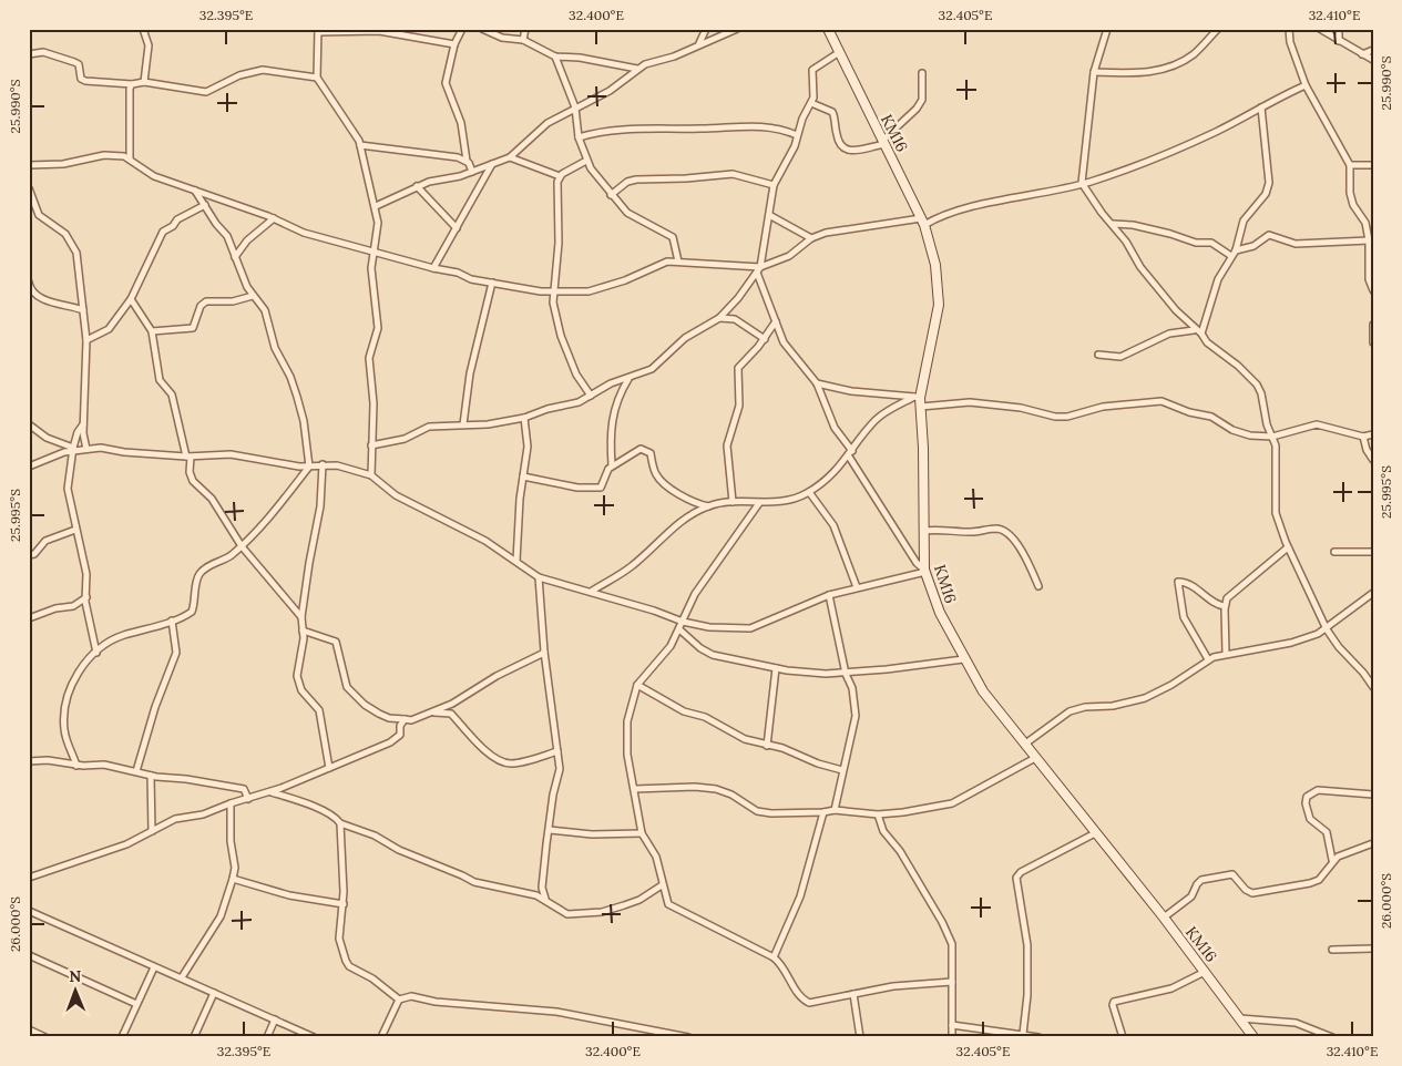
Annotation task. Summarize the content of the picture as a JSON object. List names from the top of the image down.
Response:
{
  "streets": {
    "street": ["KM16"]
  },
  "north": "top",
  "coordinates": [
    "32.395°E",
    "32.400°E",
    "32.405°E",
    "32.410°E",
    "25.990°S",
    "25.995°S",
    "26.000°S"
  ]
}
